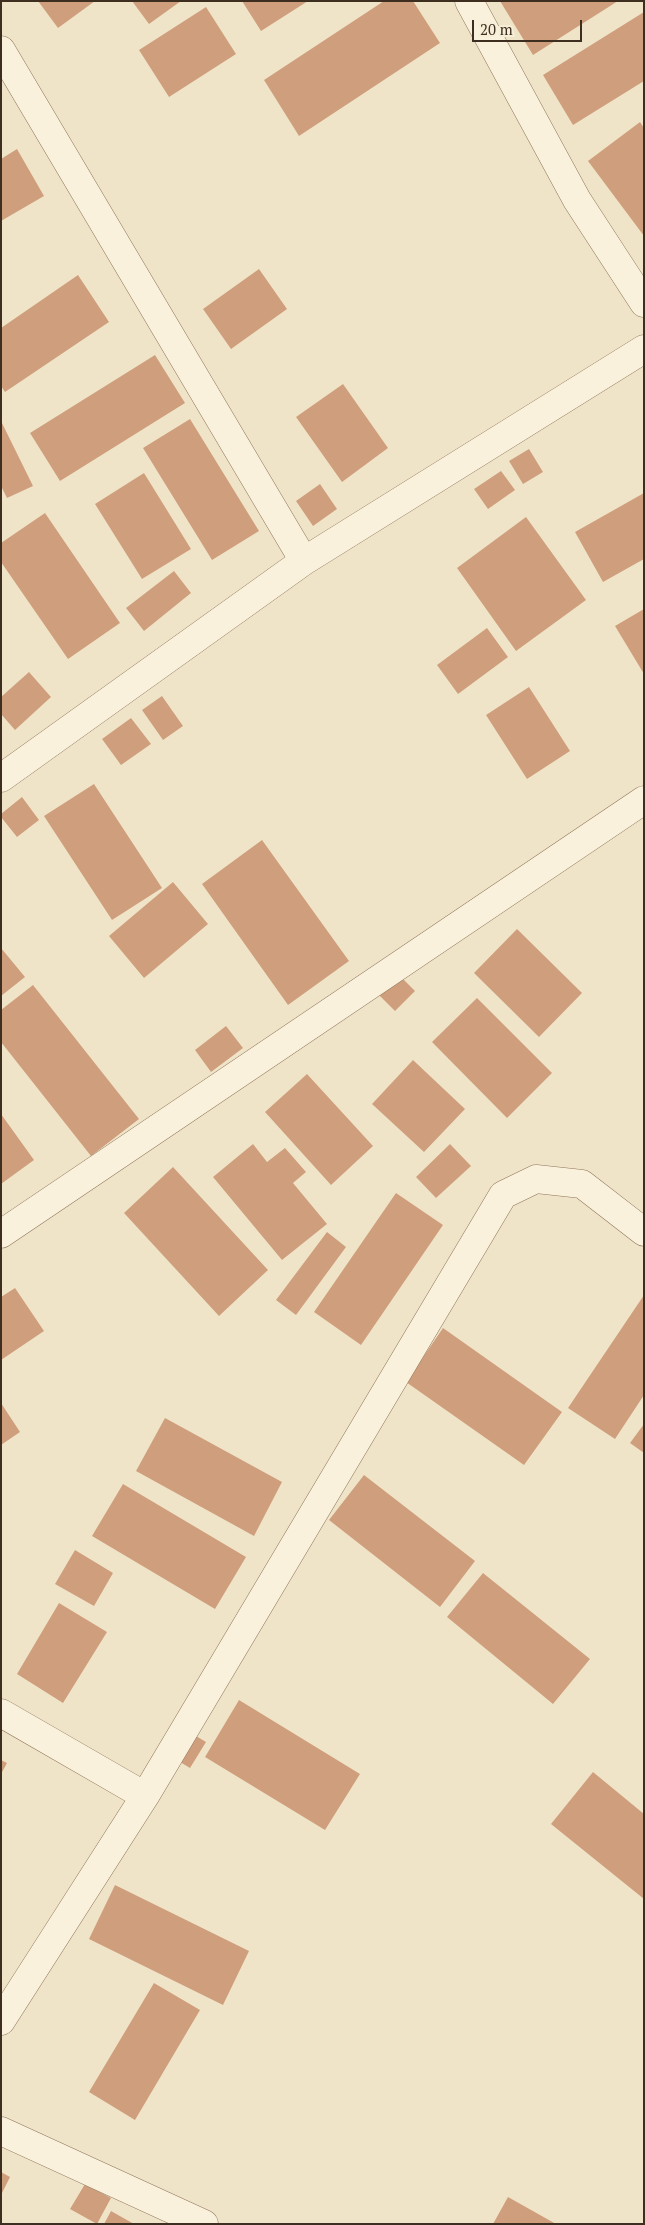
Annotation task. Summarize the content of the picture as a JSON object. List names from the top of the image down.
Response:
{
  "scale_bar": "20 m"
}
